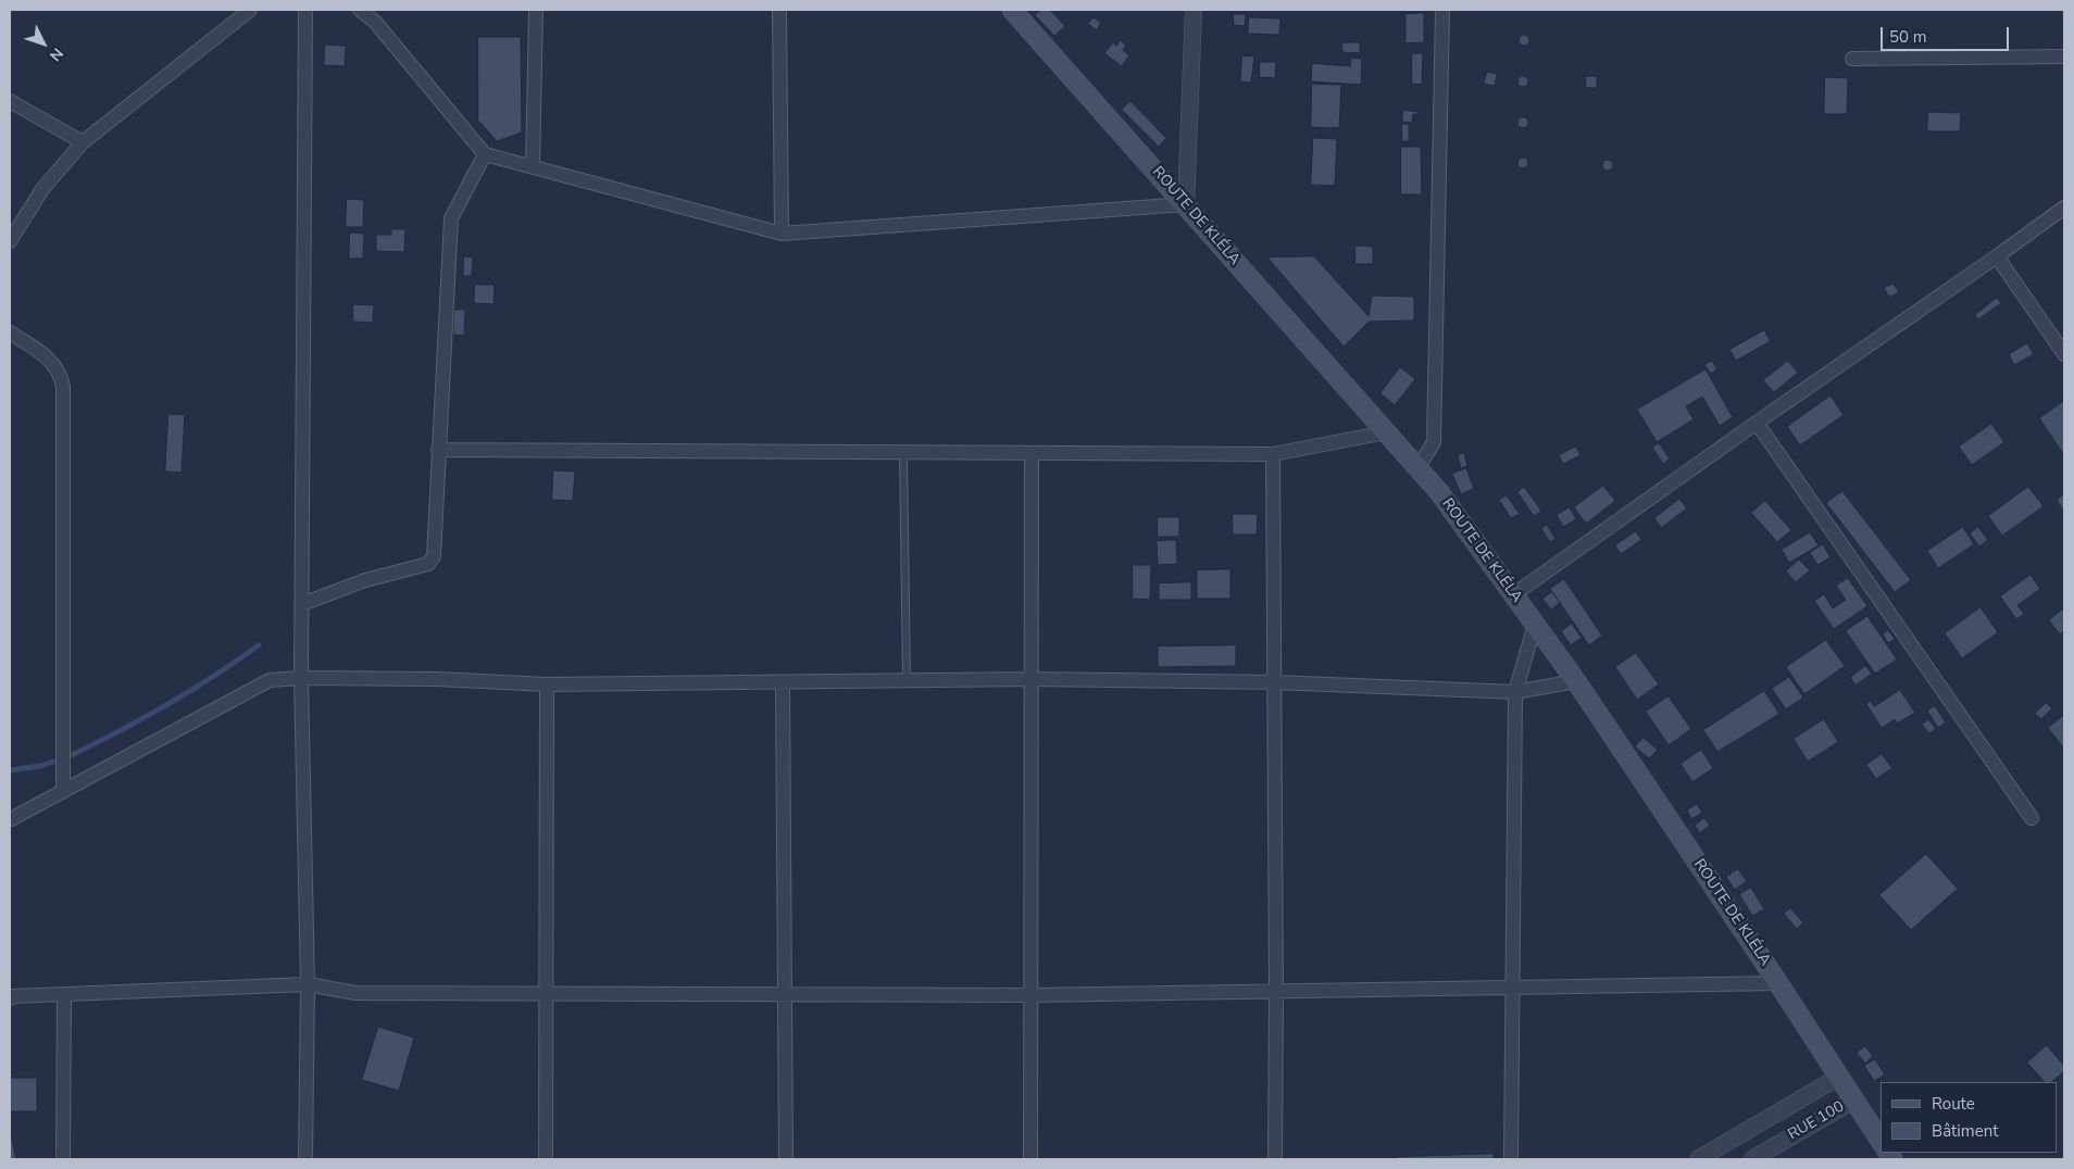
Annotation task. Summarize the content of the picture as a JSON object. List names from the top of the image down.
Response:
{
  "streets": {
    "main road": ["ROUTE DE KLÉLA"],
    "street": ["RUE 100"]
  },
  "crossings": [
    ["ROUTE DE KLÉLA", "RUE 100"]
  ],
  "legend": ["Route", "Bâtiment"],
  "scale_bar": "50 m",
  "north": "bottom right"
}
